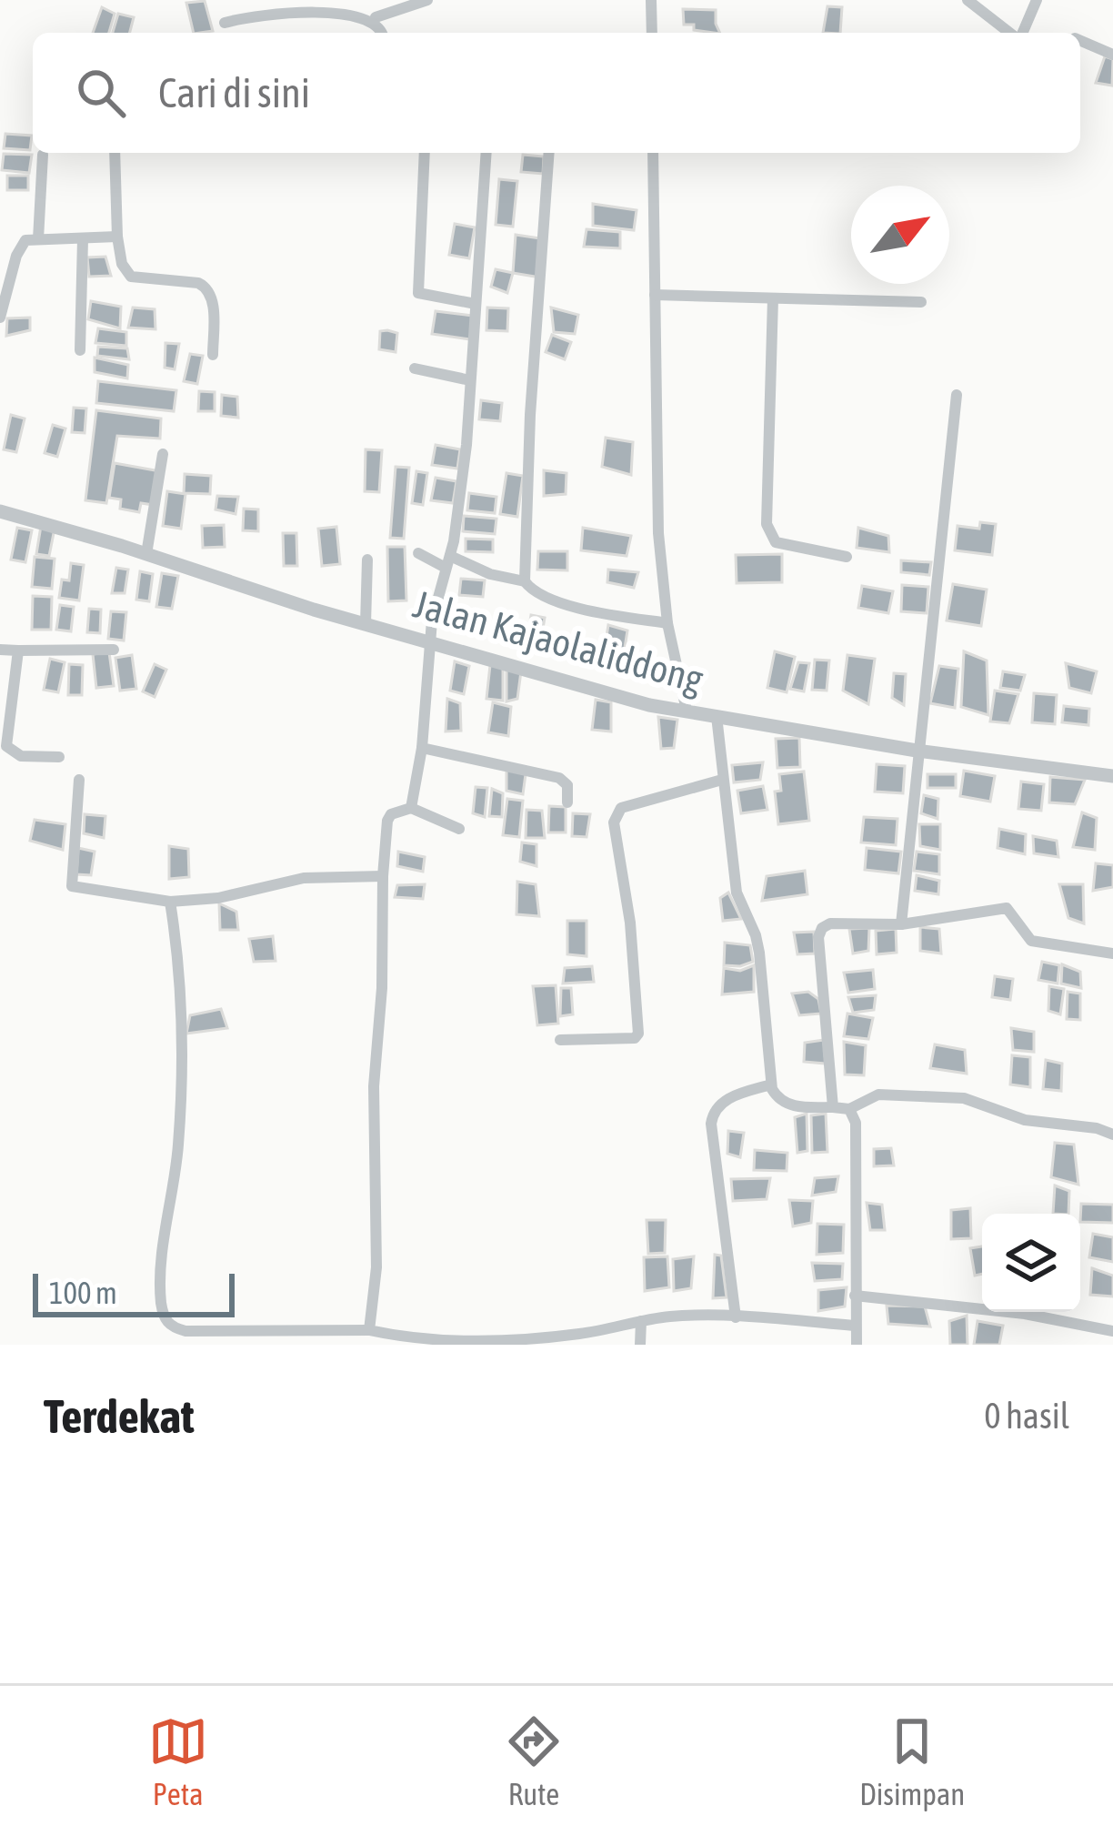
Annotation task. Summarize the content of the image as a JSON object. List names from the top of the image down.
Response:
{
  "streets": {
    "street": ["Jalan Kajaolaliddong"]
  },
  "scale_bar": "100 m",
  "north": "top right",
  "page": {
    "search": "Cari di sini",
    "scale": "100 m",
    "heading": ["Terdekat", "0 hasil"],
    "nav": ["Peta", "Rute", "Disimpan"]
  }
}
